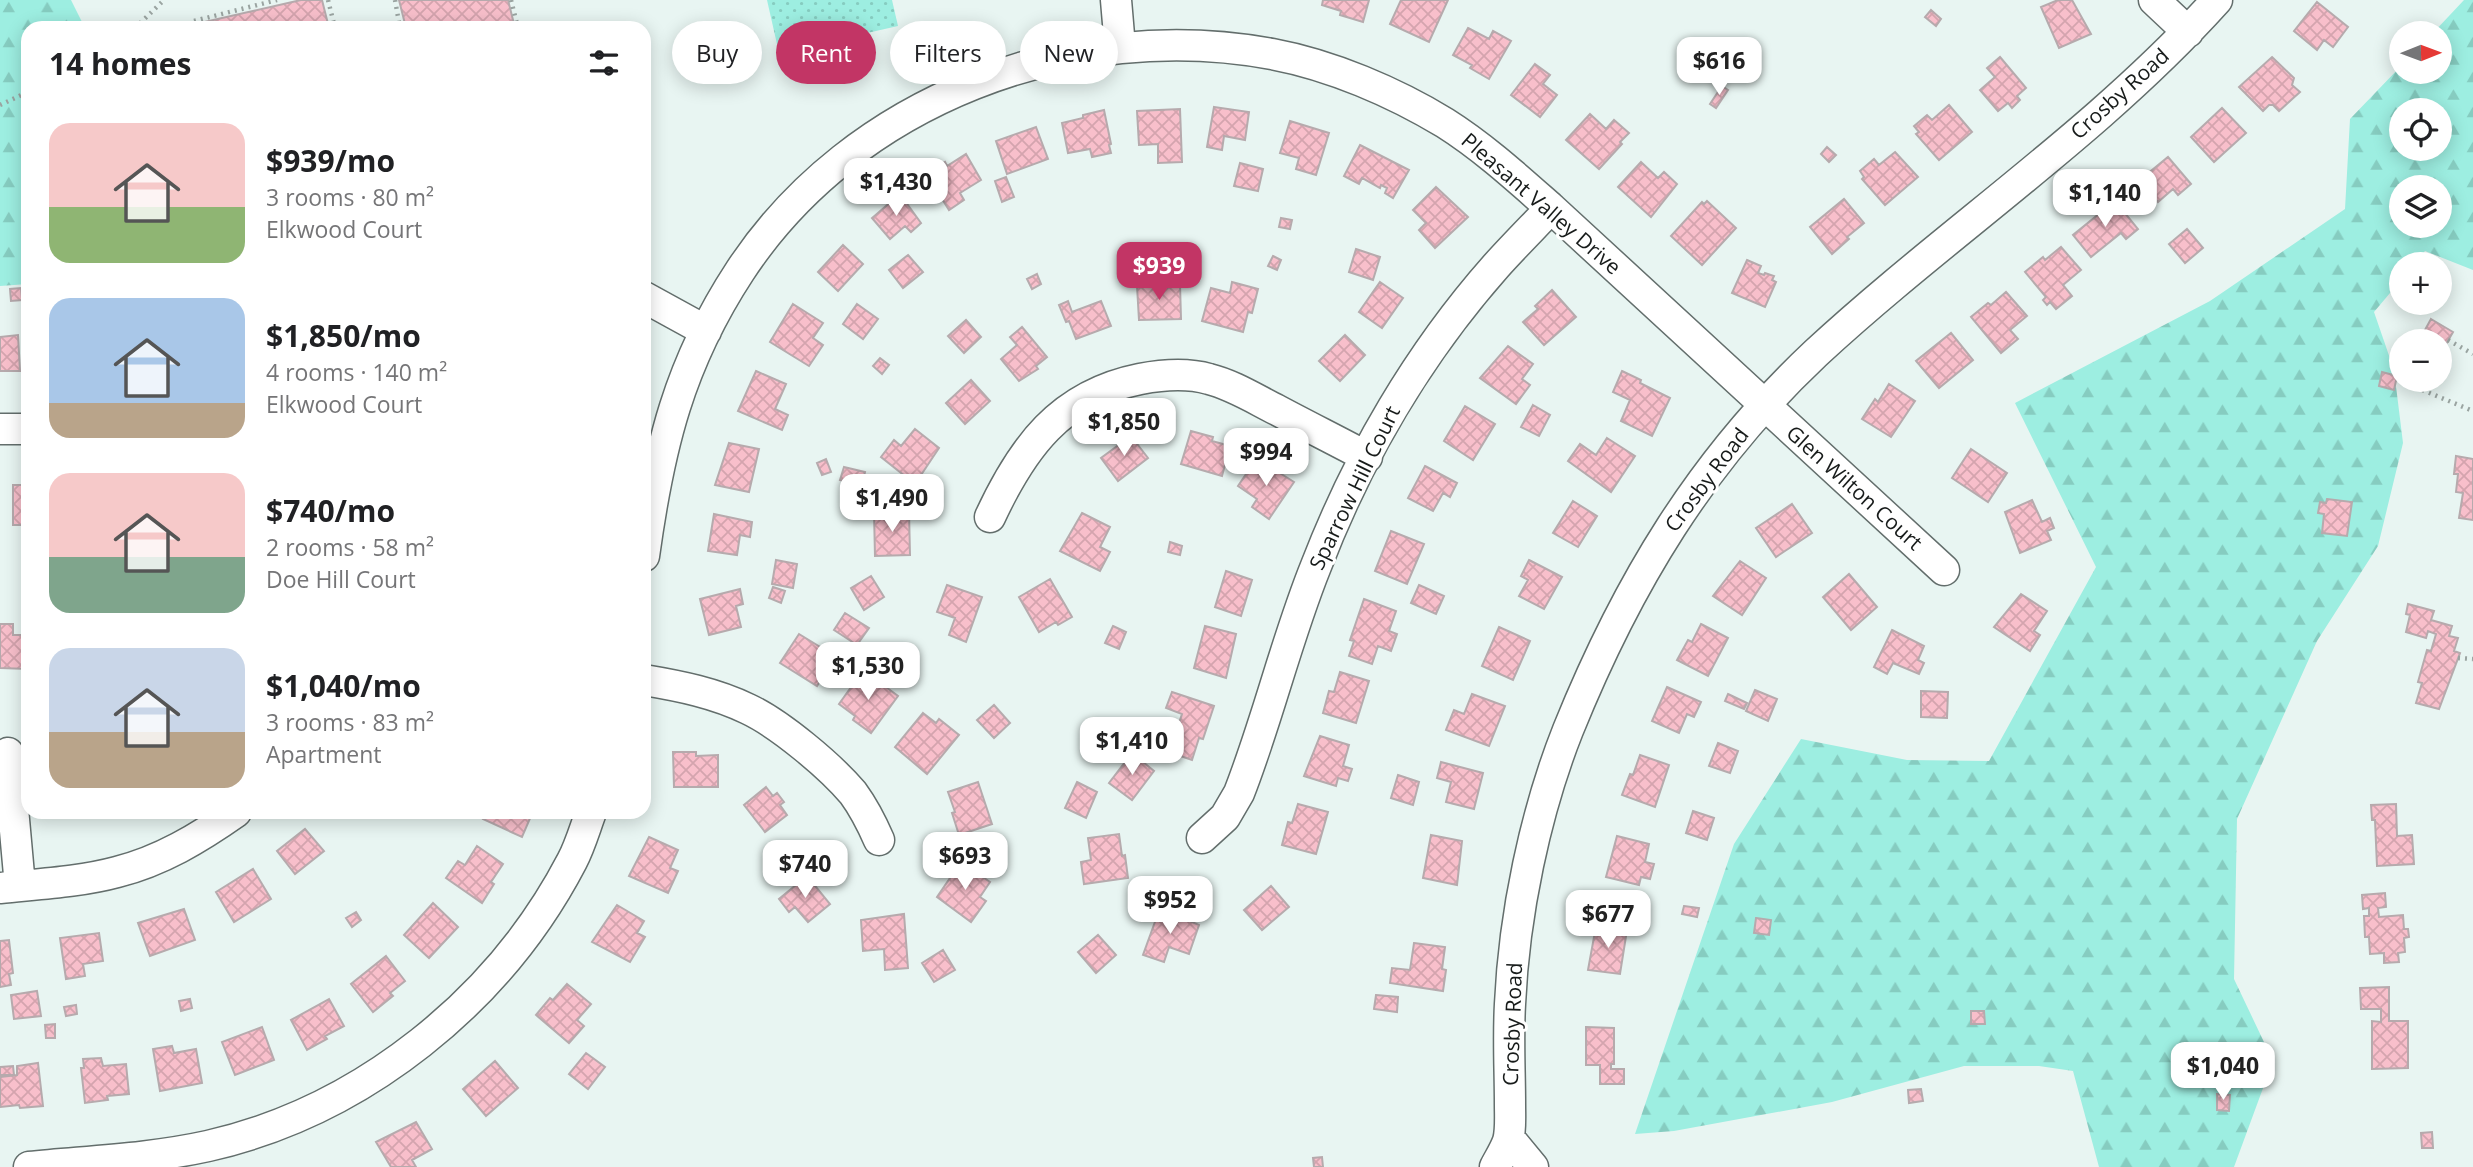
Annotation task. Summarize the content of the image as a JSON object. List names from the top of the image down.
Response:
{
  "streets": {
    "street": [
      "Crosby Road",
      "Pleasant Valley Drive",
      "Sparrow Hill Court",
      "Glen Wilton Court"
    ]
  },
  "crossings": [
    ["Crosby Road", "Pleasant Valley Drive"],
    ["Crosby Road", "Glen Wilton Court"],
    ["Pleasant Valley Drive", "Sparrow Hill Court"],
    ["Pleasant Valley Drive", "Glen Wilton Court"]
  ],
  "north": "right",
  "page": {
    "map_buttons": ["+", "−"],
    "chip": [
      "Buy",
      "Rent",
      "Filters",
      "New"
    ],
    "heading": "14 homes",
    "price": [
      "$616",
      "$1,430",
      "$1,140",
      "$939",
      "$1,850",
      "$994",
      "$1,490",
      "$1,530",
      "$1,410",
      "$693",
      "$740",
      "$952",
      "$677",
      "$1,040"
    ],
    "list": [
      {
        "name": "$939/mo",
        "note": "3 rooms · 80 m² · Elkwood Court"
      },
      {
        "name": "$1,850/mo",
        "note": "4 rooms · 140 m² · Elkwood Court"
      },
      {
        "name": "$740/mo",
        "note": "2 rooms · 58 m² · Doe Hill Court"
      },
      {
        "name": "$1,040/mo",
        "note": "3 rooms · 83 m² · Apartment"
      }
    ]
  }
}
